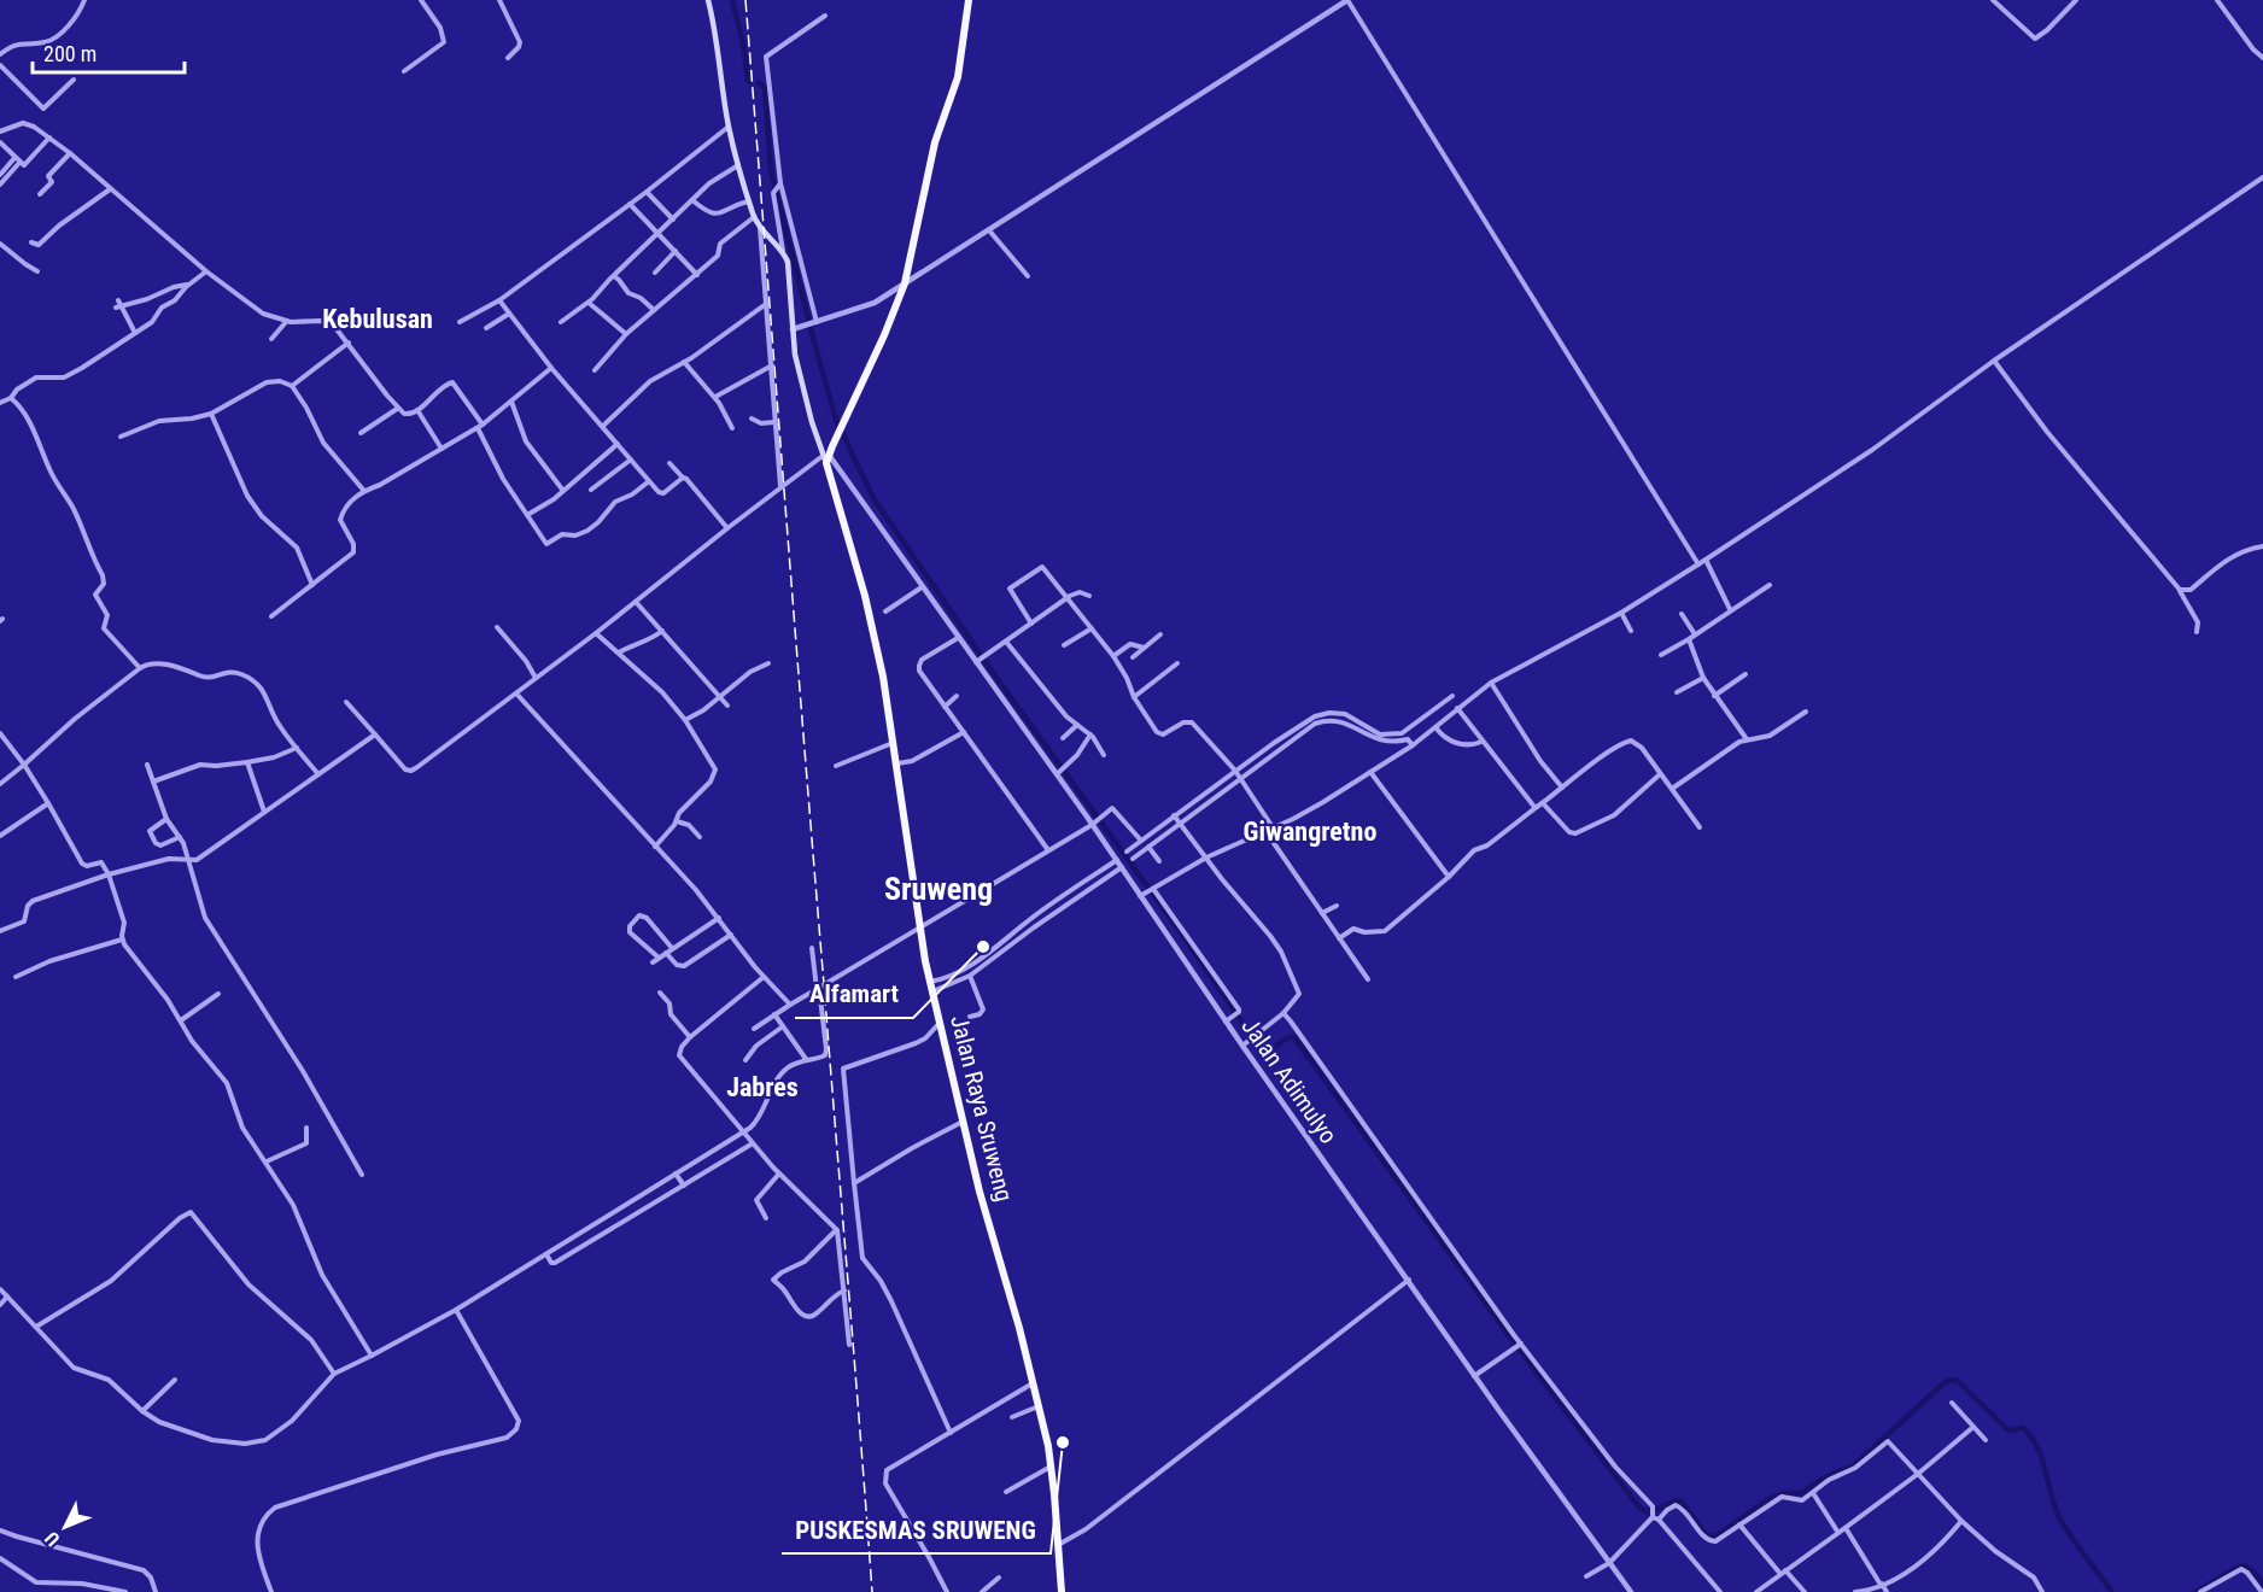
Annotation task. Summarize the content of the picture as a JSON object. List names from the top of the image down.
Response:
{
  "streets": {
    "highway": ["Jalan Raya Sruweng"],
    "street": ["Jalan Adimulyo"]
  },
  "crossings": [
    ["Jalan Adimulyo", "Jalan Raya Sruweng"]
  ],
  "districts": [
    "Kebulusan",
    "Giwangretno",
    "Sruweng",
    "Jabres"
  ],
  "places": ["Alfamart", "PUSKESMAS SRUWENG"],
  "scale_bar": "200 m",
  "north": "bottom left"
}
